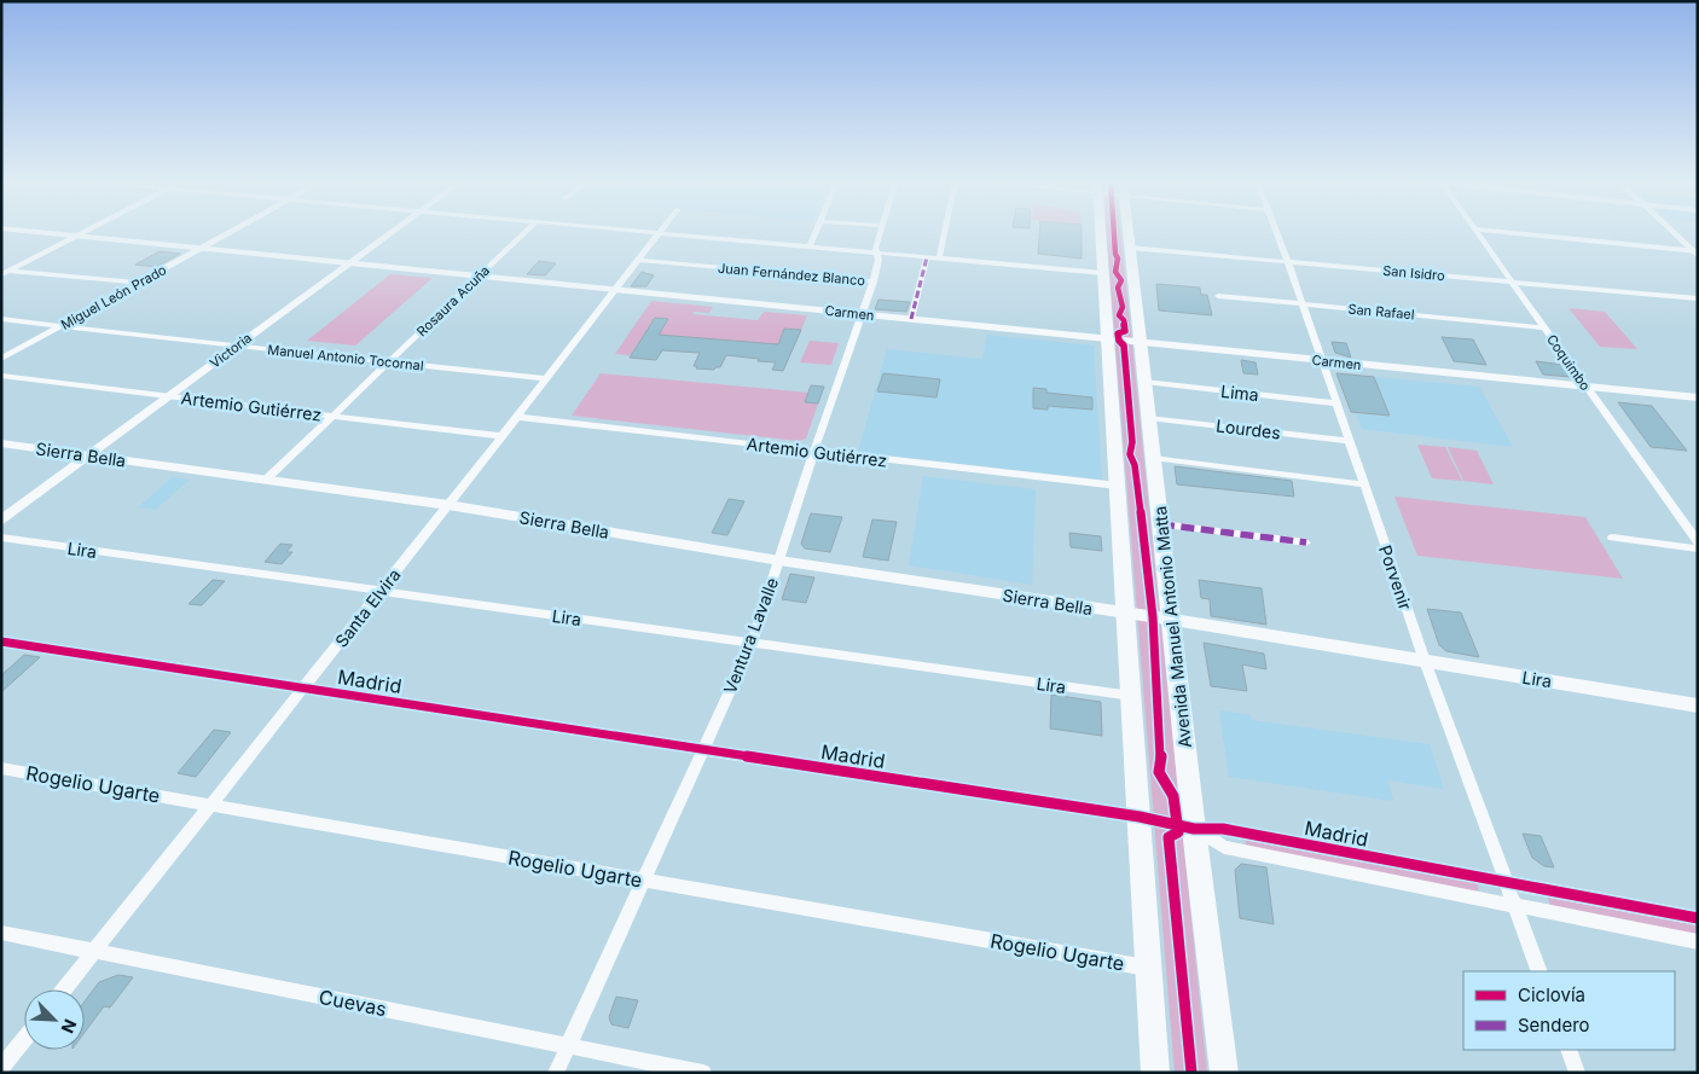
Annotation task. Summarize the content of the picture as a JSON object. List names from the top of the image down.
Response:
{
  "streets": {
    "main road": [
      "Carmen",
      "Sierra Bella",
      "Lira",
      "Avenida Manuel Antonio Matta"
    ],
    "street": [
      "San Isidro",
      "Juan Fernández Blanco",
      "Miguel León Prado",
      "Rosaura Acuña",
      "San Rafael",
      "Victoria",
      "Manuel Antonio Tocornal",
      "Coquimbo",
      "Lima",
      "Artemio Gutiérrez",
      "Lourdes",
      "Porvenir",
      "Santa Elvira",
      "Ventura Lavalle",
      "Madrid",
      "Rogelio Ugarte",
      "Cuevas"
    ]
  },
  "crossings": [
    ["San Isidro", "Coquimbo"],
    ["San Isidro", "Porvenir"],
    ["San Isidro", "Avenida Manuel Antonio Matta"],
    ["Juan Fernández Blanco", "Santa Elvira"],
    ["Juan Fernández Blanco", "Ventura Lavalle"],
    ["Miguel León Prado", "Carmen"],
    ["Miguel León Prado", "Manuel Antonio Tocornal"],
    ["Rosaura Acuña", "Carmen"],
    ["Rosaura Acuña", "Manuel Antonio Tocornal"],
    ["Rosaura Acuña", "Artemio Gutiérrez"],
    ["Rosaura Acuña", "Sierra Bella"],
    ["San Rafael", "Coquimbo"],
    ["San Rafael", "Porvenir"],
    ["Carmen", "Victoria"],
    ["Carmen", "Coquimbo"],
    ["Carmen", "Porvenir"],
    ["Carmen", "Santa Elvira"],
    ["Carmen", "Avenida Manuel Antonio Matta"],
    ["Carmen", "Ventura Lavalle"],
    ["Victoria", "Manuel Antonio Tocornal"],
    ["Victoria", "Artemio Gutiérrez"],
    ["Victoria", "Sierra Bella"],
    ["Manuel Antonio Tocornal", "Santa Elvira"],
    ["Lima", "Porvenir"],
    ["Lima", "Avenida Manuel Antonio Matta"],
    ["Artemio Gutiérrez", "Santa Elvira"],
    ["Artemio Gutiérrez", "Ventura Lavalle"],
    ["Lourdes", "Porvenir"],
    ["Lourdes", "Avenida Manuel Antonio Matta"],
    ["Sierra Bella", "Lira"],
    ["Sierra Bella", "Santa Elvira"],
    ["Sierra Bella", "Ventura Lavalle"],
    ["Lira", "Porvenir"],
    ["Lira", "Santa Elvira"],
    ["Lira", "Avenida Manuel Antonio Matta"],
    ["Lira", "Ventura Lavalle"],
    ["Porvenir", "Madrid"],
    ["Santa Elvira", "Madrid"],
    ["Santa Elvira", "Rogelio Ugarte"],
    ["Santa Elvira", "Cuevas"],
    ["Avenida Manuel Antonio Matta", "Madrid"],
    ["Ventura Lavalle", "Madrid"],
    ["Ventura Lavalle", "Rogelio Ugarte"],
    ["Ventura Lavalle", "Cuevas"]
  ],
  "legend": ["Ciclovía", "Sendero"],
  "north": "bottom right"
}
